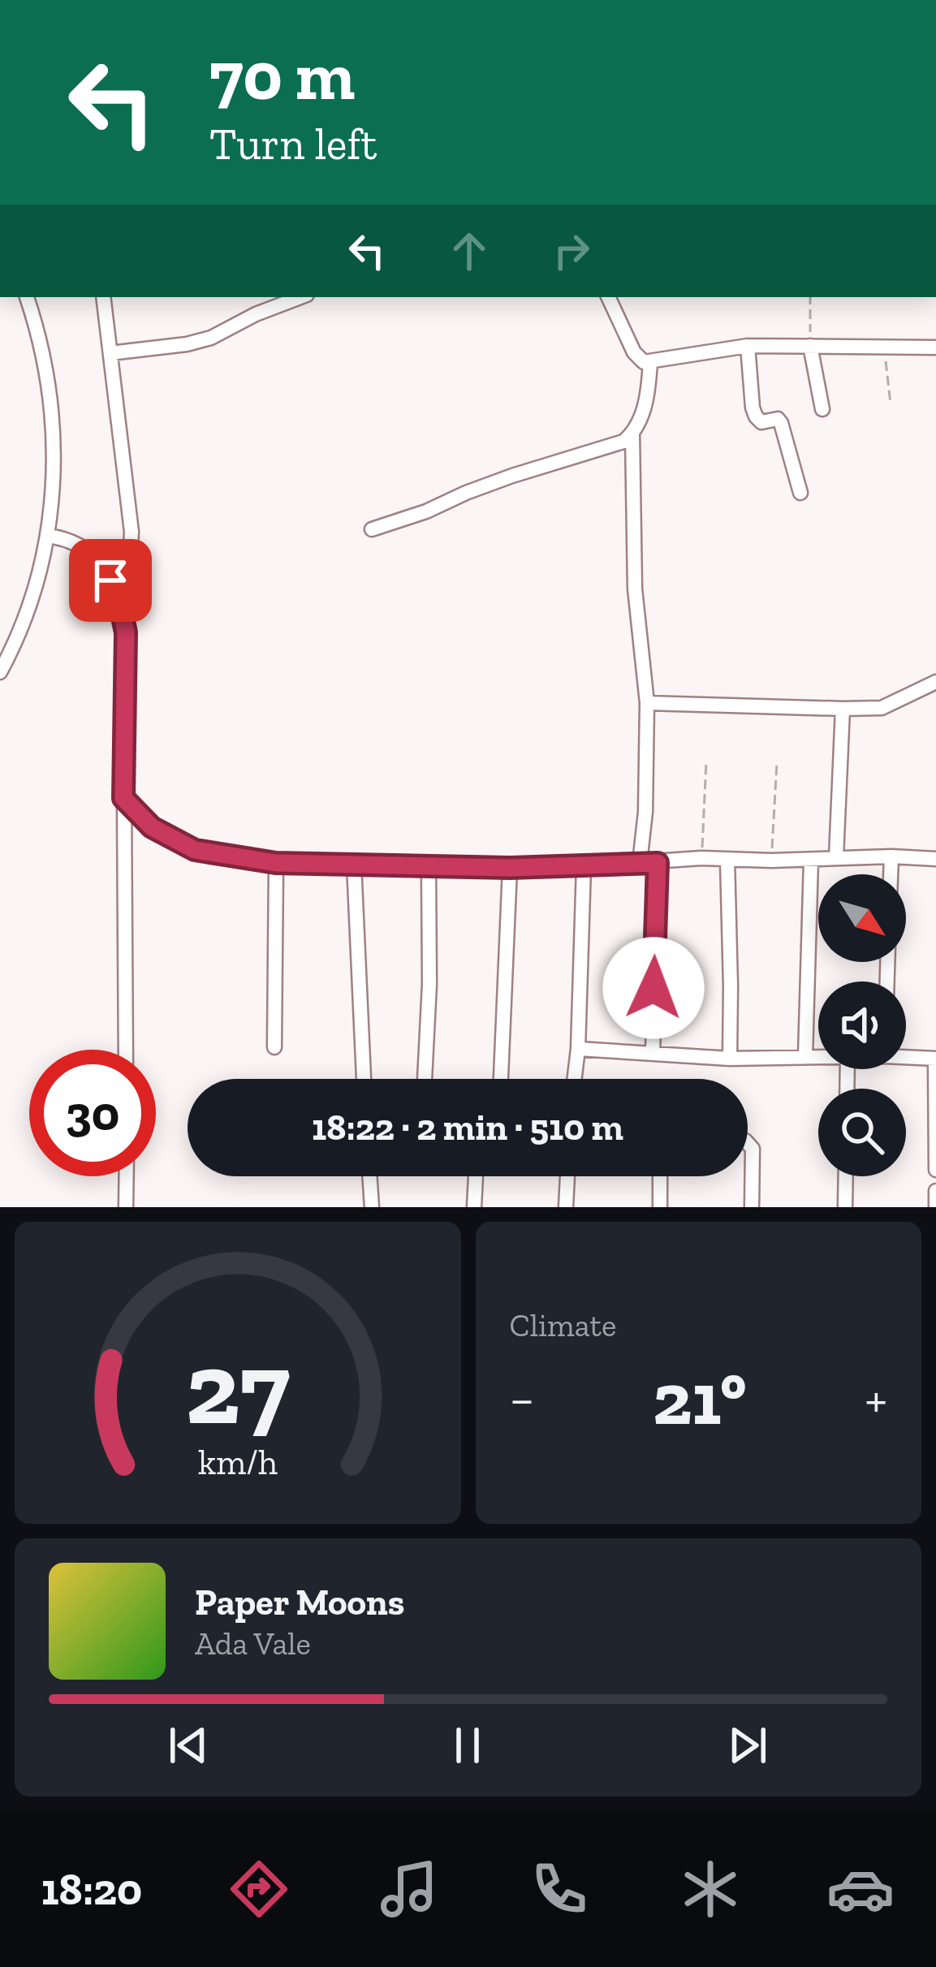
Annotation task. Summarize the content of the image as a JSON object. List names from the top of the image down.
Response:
{
  "north": "bottom right",
  "page": {
    "turn": ["70 m", "Turn left"],
    "limit": "30",
    "trip": "18:22 · 2 min · 510 m",
    "tile": "Climate",
    "heat": ["−", "21°", "+"],
    "song": ["Paper Moons", "Ada Vale"],
    "tabs": "18:20",
    "gauge": ["27", "km/h"]
  }
}
